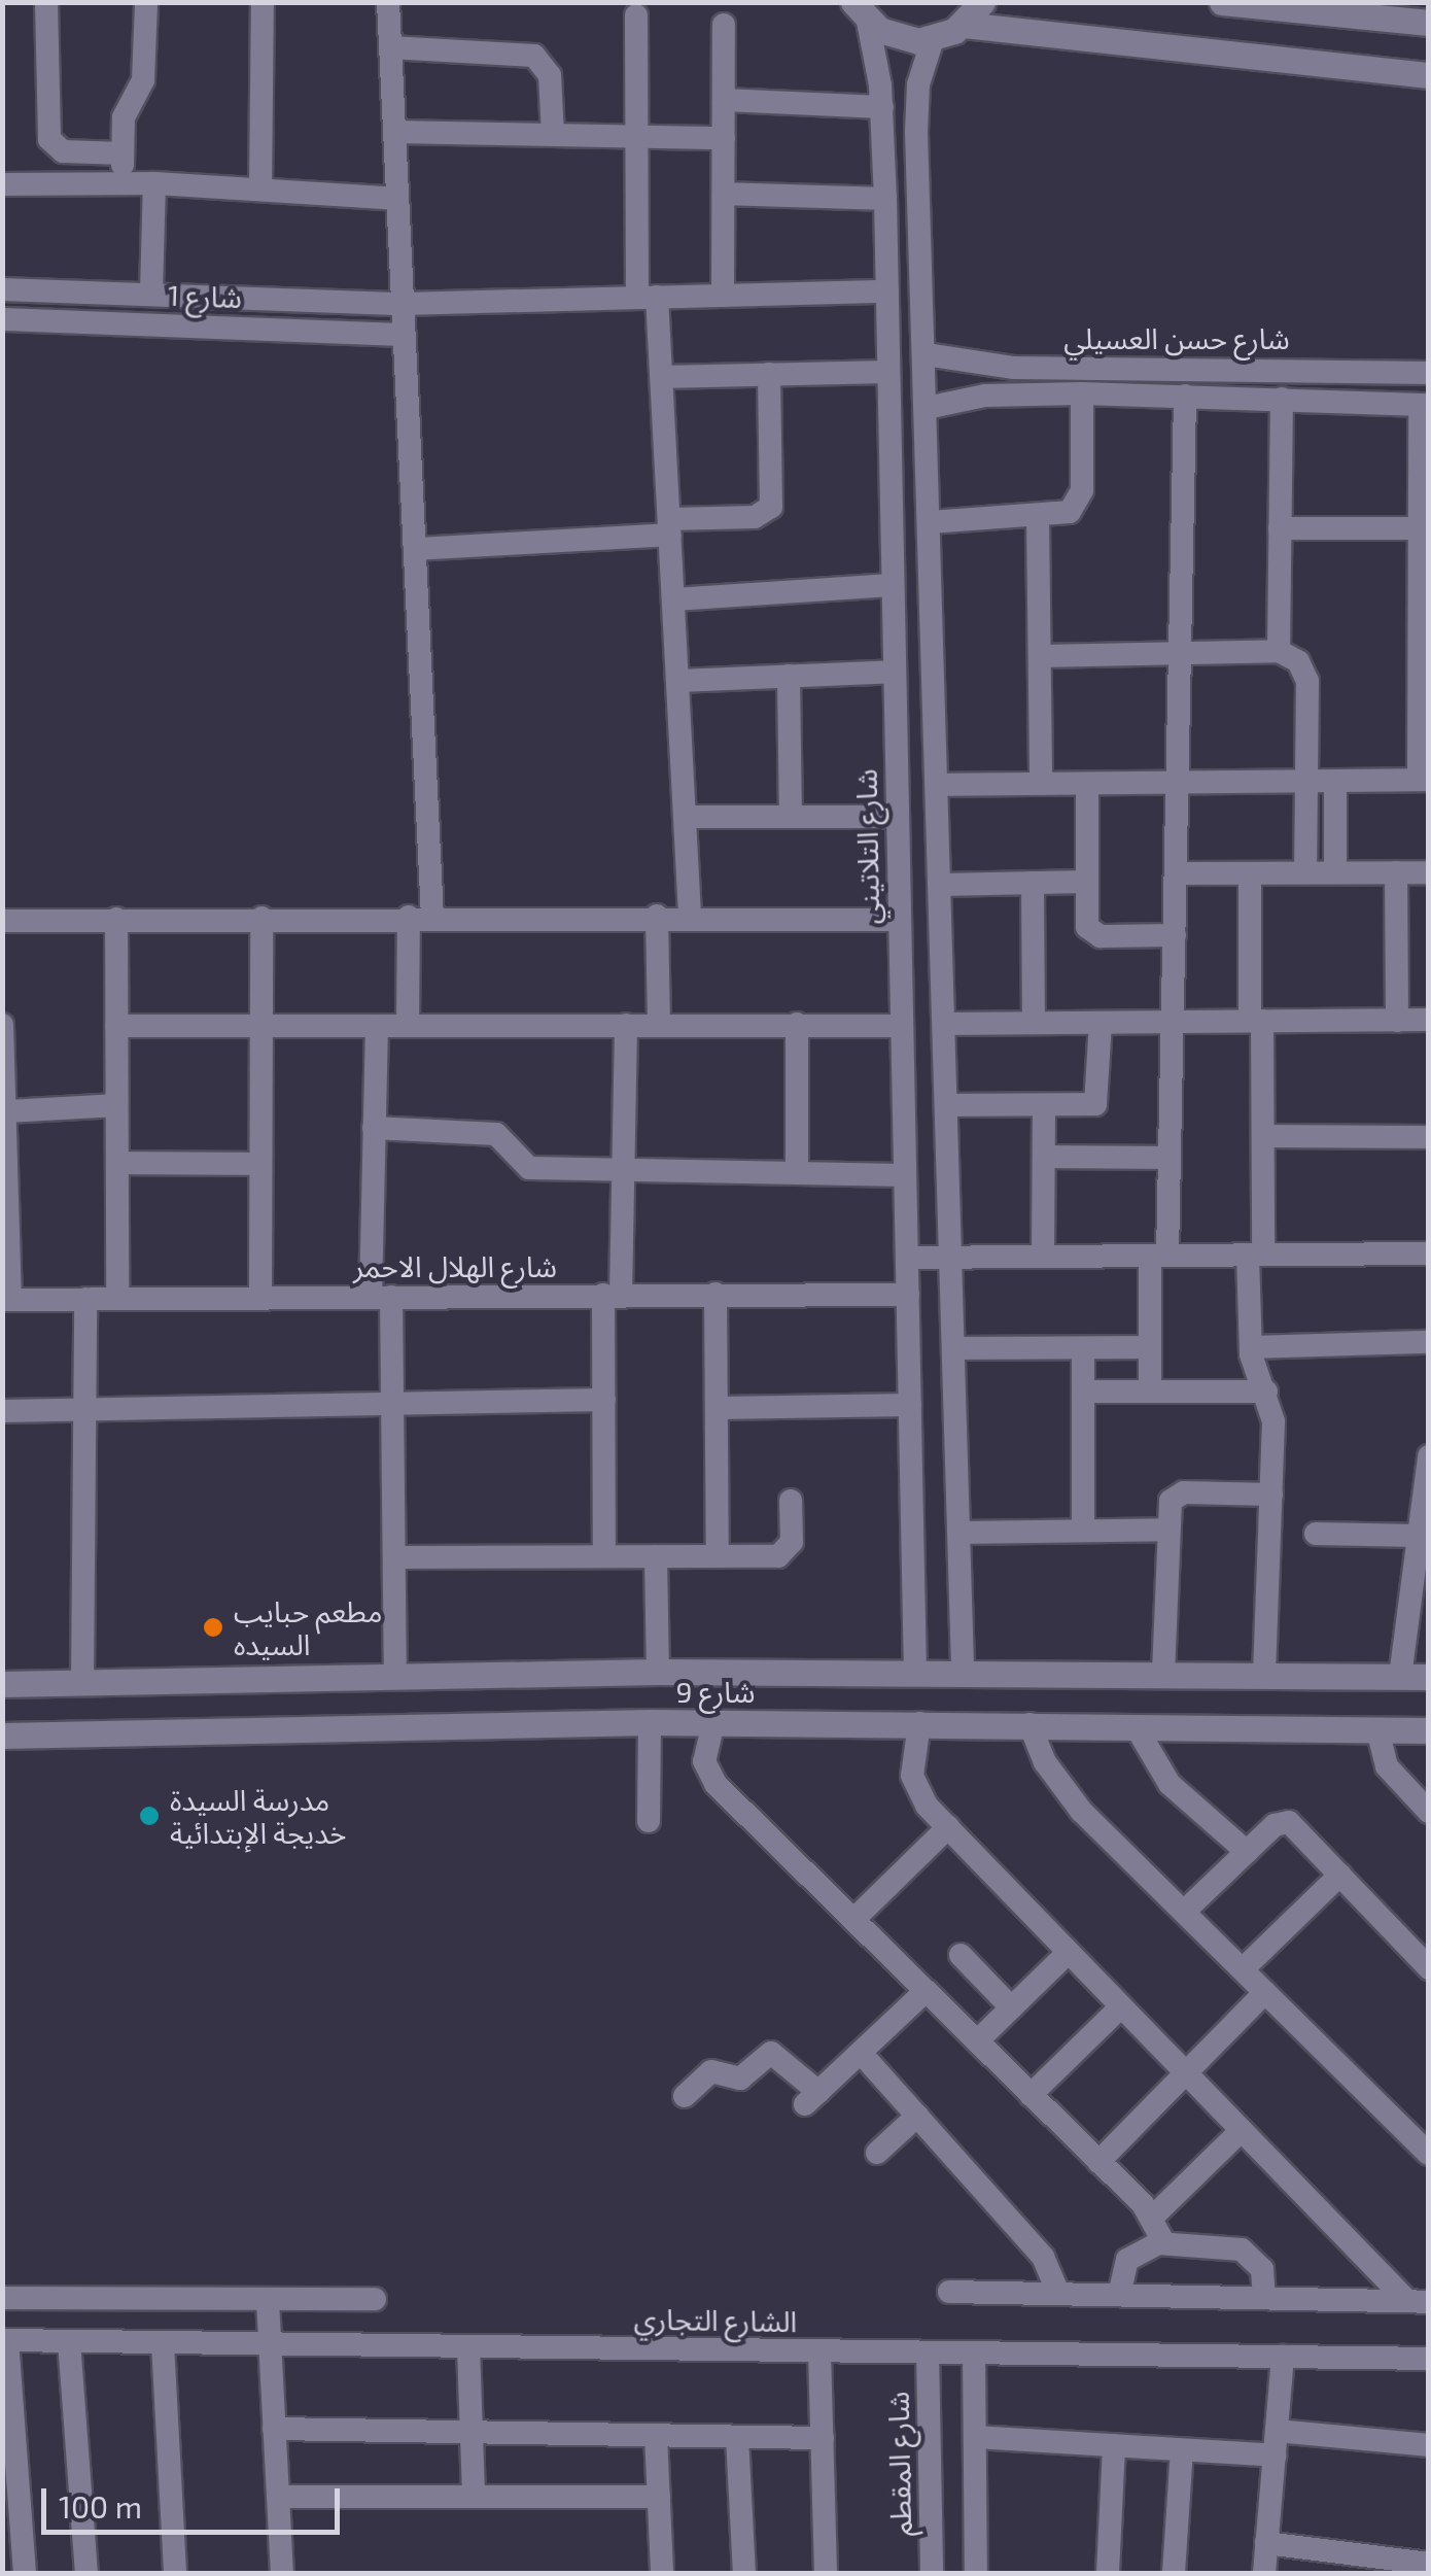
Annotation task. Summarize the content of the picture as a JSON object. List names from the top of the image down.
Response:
{
  "streets": {
    "main road": ["شارع 9"],
    "street": [
      "شارع 1",
      "شارع حسن العسيلي",
      "شارع التلاتيني",
      "شارع الهلال الاحمر",
      "الشارع التجاري",
      "شارع المقطم"
    ]
  },
  "crossings": [
    ["شارع 1", "شارع التلاتيني"],
    ["شارع التلاتيني", "شارع الهلال الاحمر"],
    ["شارع التلاتيني", "شارع 9"],
    ["الشارع التجاري", "شارع المقطم"]
  ],
  "places": ["مطعم حبايب السيده", "مدرسة السيدة خديجة الإبتدائية"],
  "scale_bar": "100 m"
}
